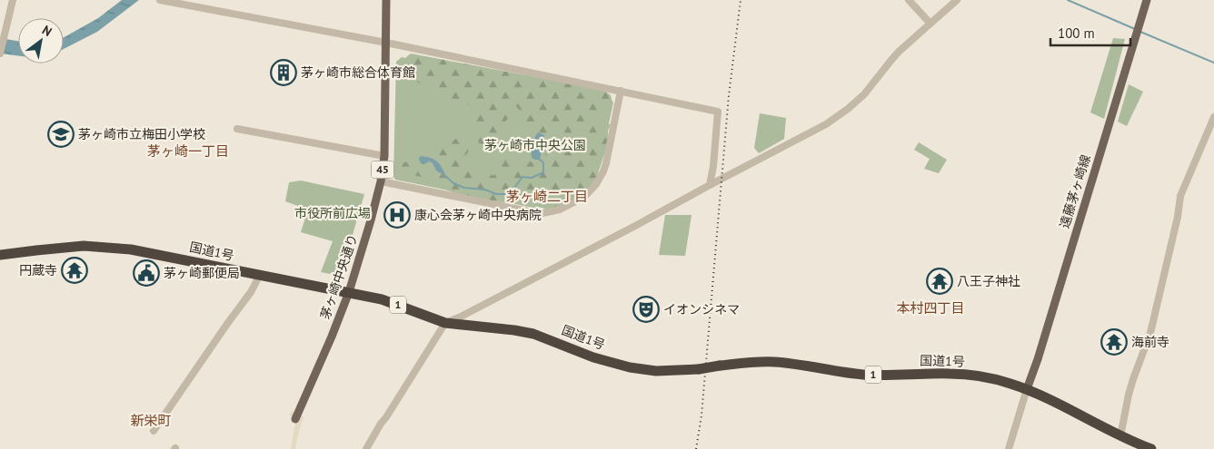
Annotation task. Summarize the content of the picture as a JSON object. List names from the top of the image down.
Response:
{
  "streets": {
    "highway": ["国道1号", "1"],
    "main road": ["45", "遠藤茅ヶ崎線", "茅ヶ崎中央通り"]
  },
  "crossings": [
    ["遠藤茅ヶ崎線", "国道1号"],
    ["国道1号", "茅ヶ崎中央通り"]
  ],
  "districts": [
    "茅ヶ崎一丁目",
    "茅ヶ崎二丁目",
    "本村四丁目",
    "新栄町"
  ],
  "parks": ["茅ヶ崎市中央公園", "市役所前広場"],
  "places": {
    "building": ["茅ヶ崎市総合体育館"],
    "school or university": ["茅ヶ崎市立梅田小学校"],
    "hospital": ["康心会茅ヶ崎中央病院"],
    "temple": ["円蔵寺", "八王子神社", "海前寺"],
    "public building": ["茅ヶ崎郵便局"],
    "theatre": ["イオンシネマ"]
  },
  "scale_bar": "100 m",
  "north": "top right"
}
